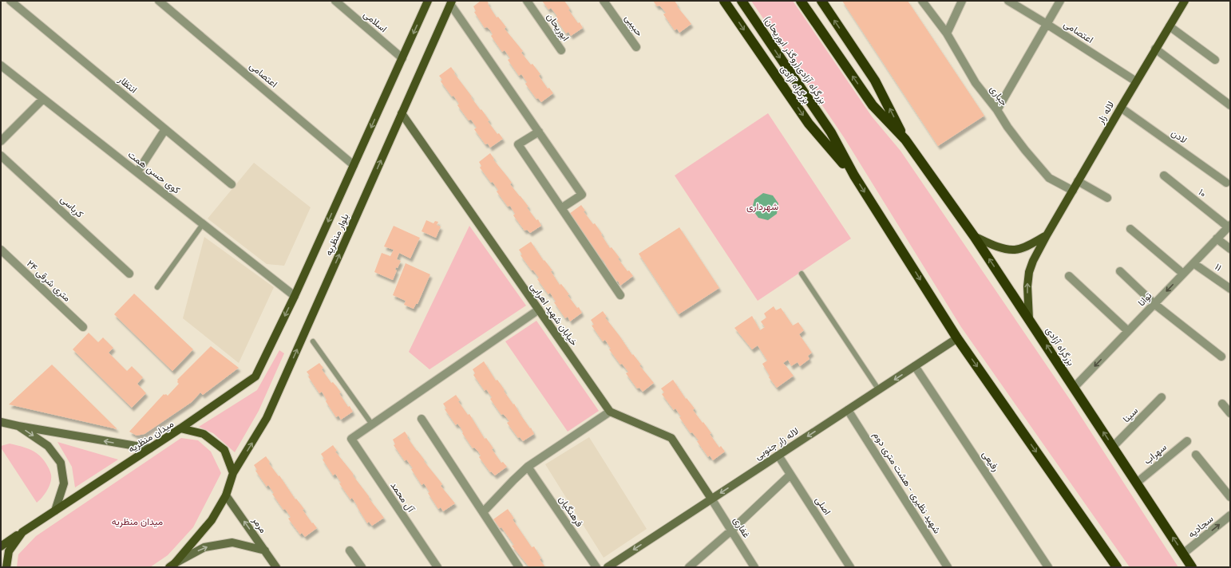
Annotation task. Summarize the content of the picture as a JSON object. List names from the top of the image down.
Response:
{
  "streets": {
    "highway": ["بزرگراه آزادی(روگذر ابوریحان)", "بزرگراه آزادی"],
    "main road": ["لاله زار", "بلوار منظریه", "ميدان منظریه"],
    "street": [
      "اسلامی",
      "حبیبی",
      "ابوریحان",
      "اعتصامی",
      "انتظار",
      "جباری",
      "لادن",
      "کوی حسن همت",
      "۱۰",
      "کرباسی",
      "۱۱",
      "۲۴ متری شرقی",
      "توانا",
      "خیابان شهید اهرابی",
      "سینا",
      "لاله زار جنوبی",
      "سهراب",
      "رفیعی",
      "شهید نظیری - هشت متری دوم",
      "آل محمد",
      "اصلی",
      "فرهنگیان",
      "مرمر",
      "سجادیه",
      "غفاری"
    ]
  },
  "crossings": [
    ["اسلامی", "بلوار منظریه"],
    ["اعتصامی", "لاله زار"],
    ["اعتصامی", "بلوار منظریه"],
    ["بزرگراه آزادی(روگذر ابوریحان)", "بزرگراه آزادی"],
    ["بزرگراه آزادی", "لاله زار"],
    ["بزرگراه آزادی", "توانا"],
    ["بزرگراه آزادی", "سینا"],
    ["بزرگراه آزادی", "لاله زار جنوبی"],
    ["بزرگراه آزادی", "سهراب"],
    ["بزرگراه آزادی", "سجادیه"],
    ["جباری", "لاله زار"],
    ["لاله زار", "لادن"],
    ["کوی حسن همت", "بلوار منظریه"],
    ["۱۰", "توانا"],
    ["بلوار منظریه", "خیابان شهید اهرابی"],
    ["بلوار منظریه", "ميدان منظریه"],
    ["۱۱", "توانا"],
    ["لاله زار جنوبی", "رفیعی"],
    ["لاله زار جنوبی", "شهید نظیری - هشت متری دوم"],
    ["لاله زار جنوبی", "اصلی"],
    ["لاله زار جنوبی", "غفاری"]
  ],
  "one_way": [
    "بزرگراه آزادی(روگذر ابوریحان)",
    "توانا",
    "مرمر",
    "سجادیه"
  ],
  "parks": ["شهرداری", "میدان منظریه"]
}
